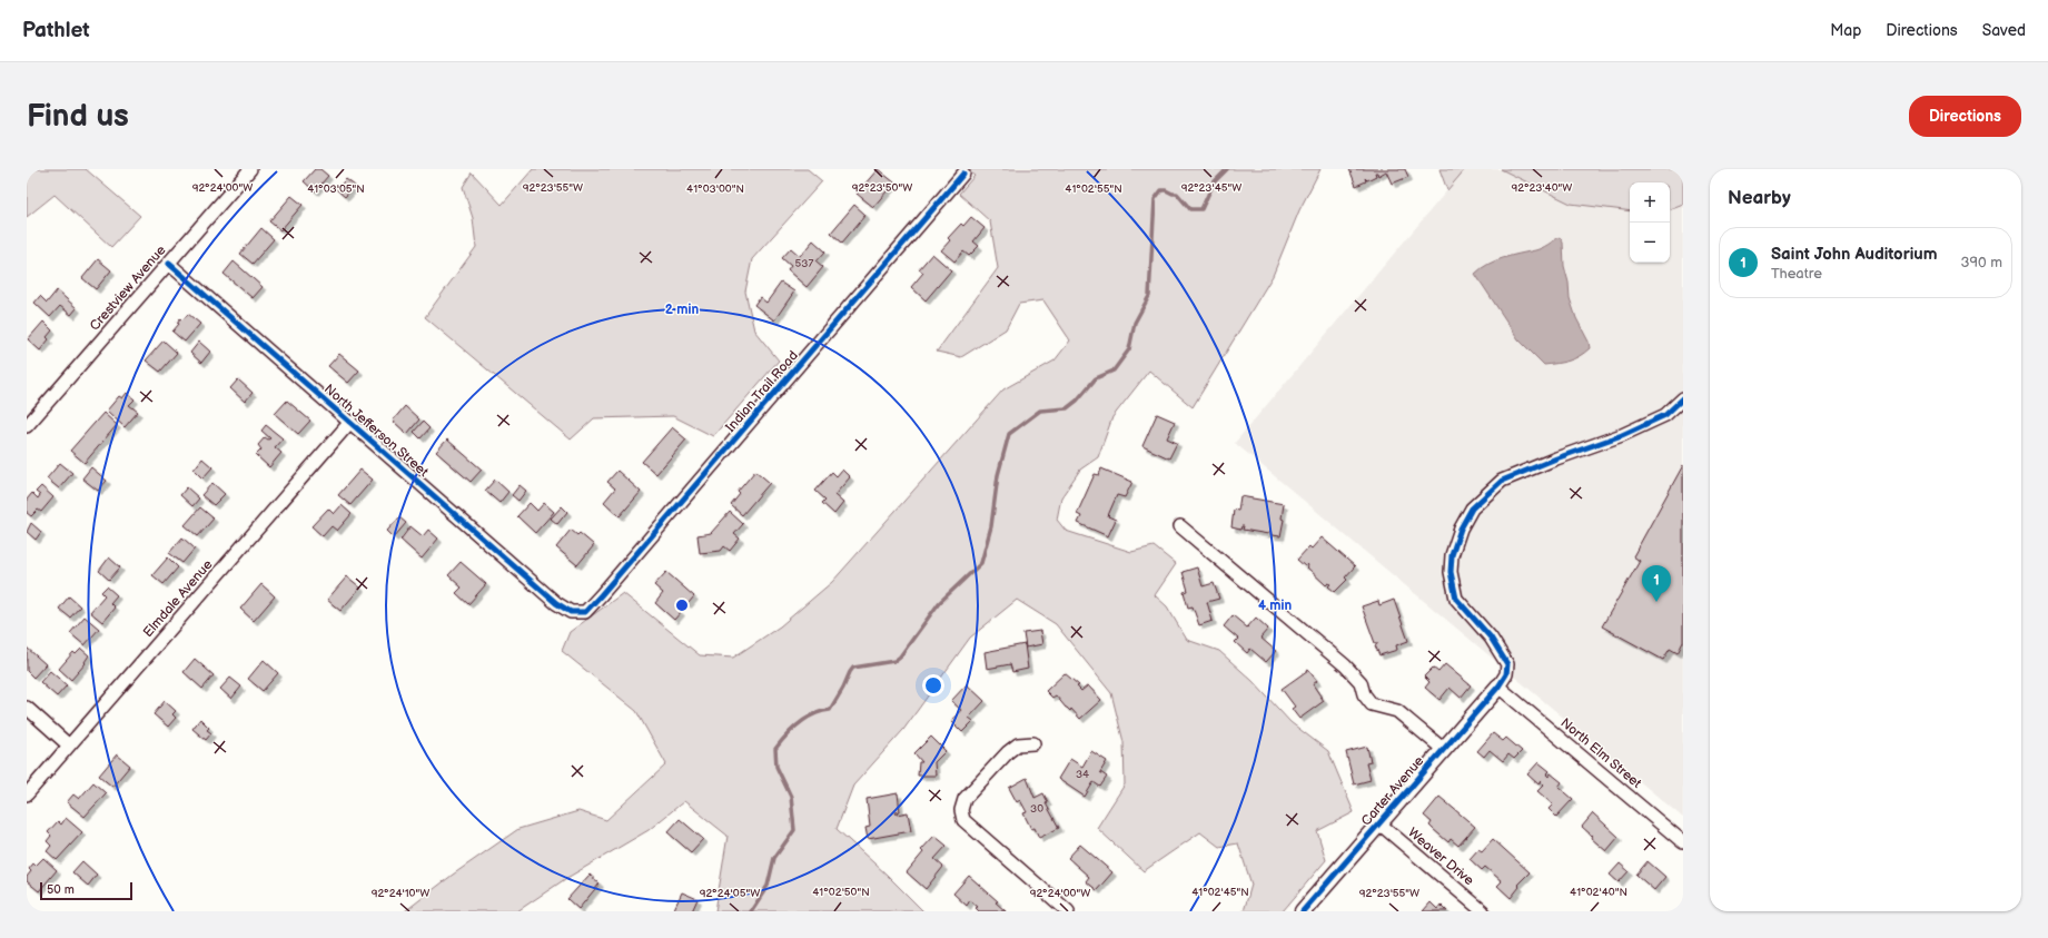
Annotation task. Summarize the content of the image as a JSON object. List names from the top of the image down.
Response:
{
  "streets": {
    "street": [
      "Crestview Avenue",
      "Indian Trail Road",
      "North Jefferson Street",
      "Elmdale Avenue",
      "North Elm Street",
      "Carter Avenue",
      "Weaver Drive"
    ]
  },
  "crossings": [
    ["Crestview Avenue", "North Jefferson Street"],
    ["Indian Trail Road", "North Jefferson Street"],
    ["North Jefferson Street", "Elmdale Avenue"],
    ["North Elm Street", "Carter Avenue"],
    ["Carter Avenue", "Weaver Drive"]
  ],
  "house_numbers": ["537", "34", "30"],
  "scale_bar": "50 m",
  "page": {
    "header": "Pathlet",
    "nav": ["Map", "Directions", "Saved"],
    "buttons": "Directions",
    "title": "Find us",
    "heading": "Nearby",
    "map_buttons": ["+", "−"],
    "list": [
      {
        "mark": "1",
        "name": "Saint John Auditorium",
        "note": "Theatre",
        "value": "390 m"
      }
    ],
    "pins": "1",
    "scale": "50 m"
  },
  "coordinates": [
    "92°23'50\"W",
    "92°24'00\"W",
    "92°23'55\"W",
    "92°23'45\"W",
    "92°23'40\"W",
    "41°03'05\"N",
    "41°03'00\"N",
    "41°02'55\"N",
    "41°02'50\"N",
    "41°02'45\"N",
    "41°02'40\"N",
    "92°24'10\"W",
    "92°24'05\"W"
  ],
  "rings": ["2 min", "4 min"]
}
